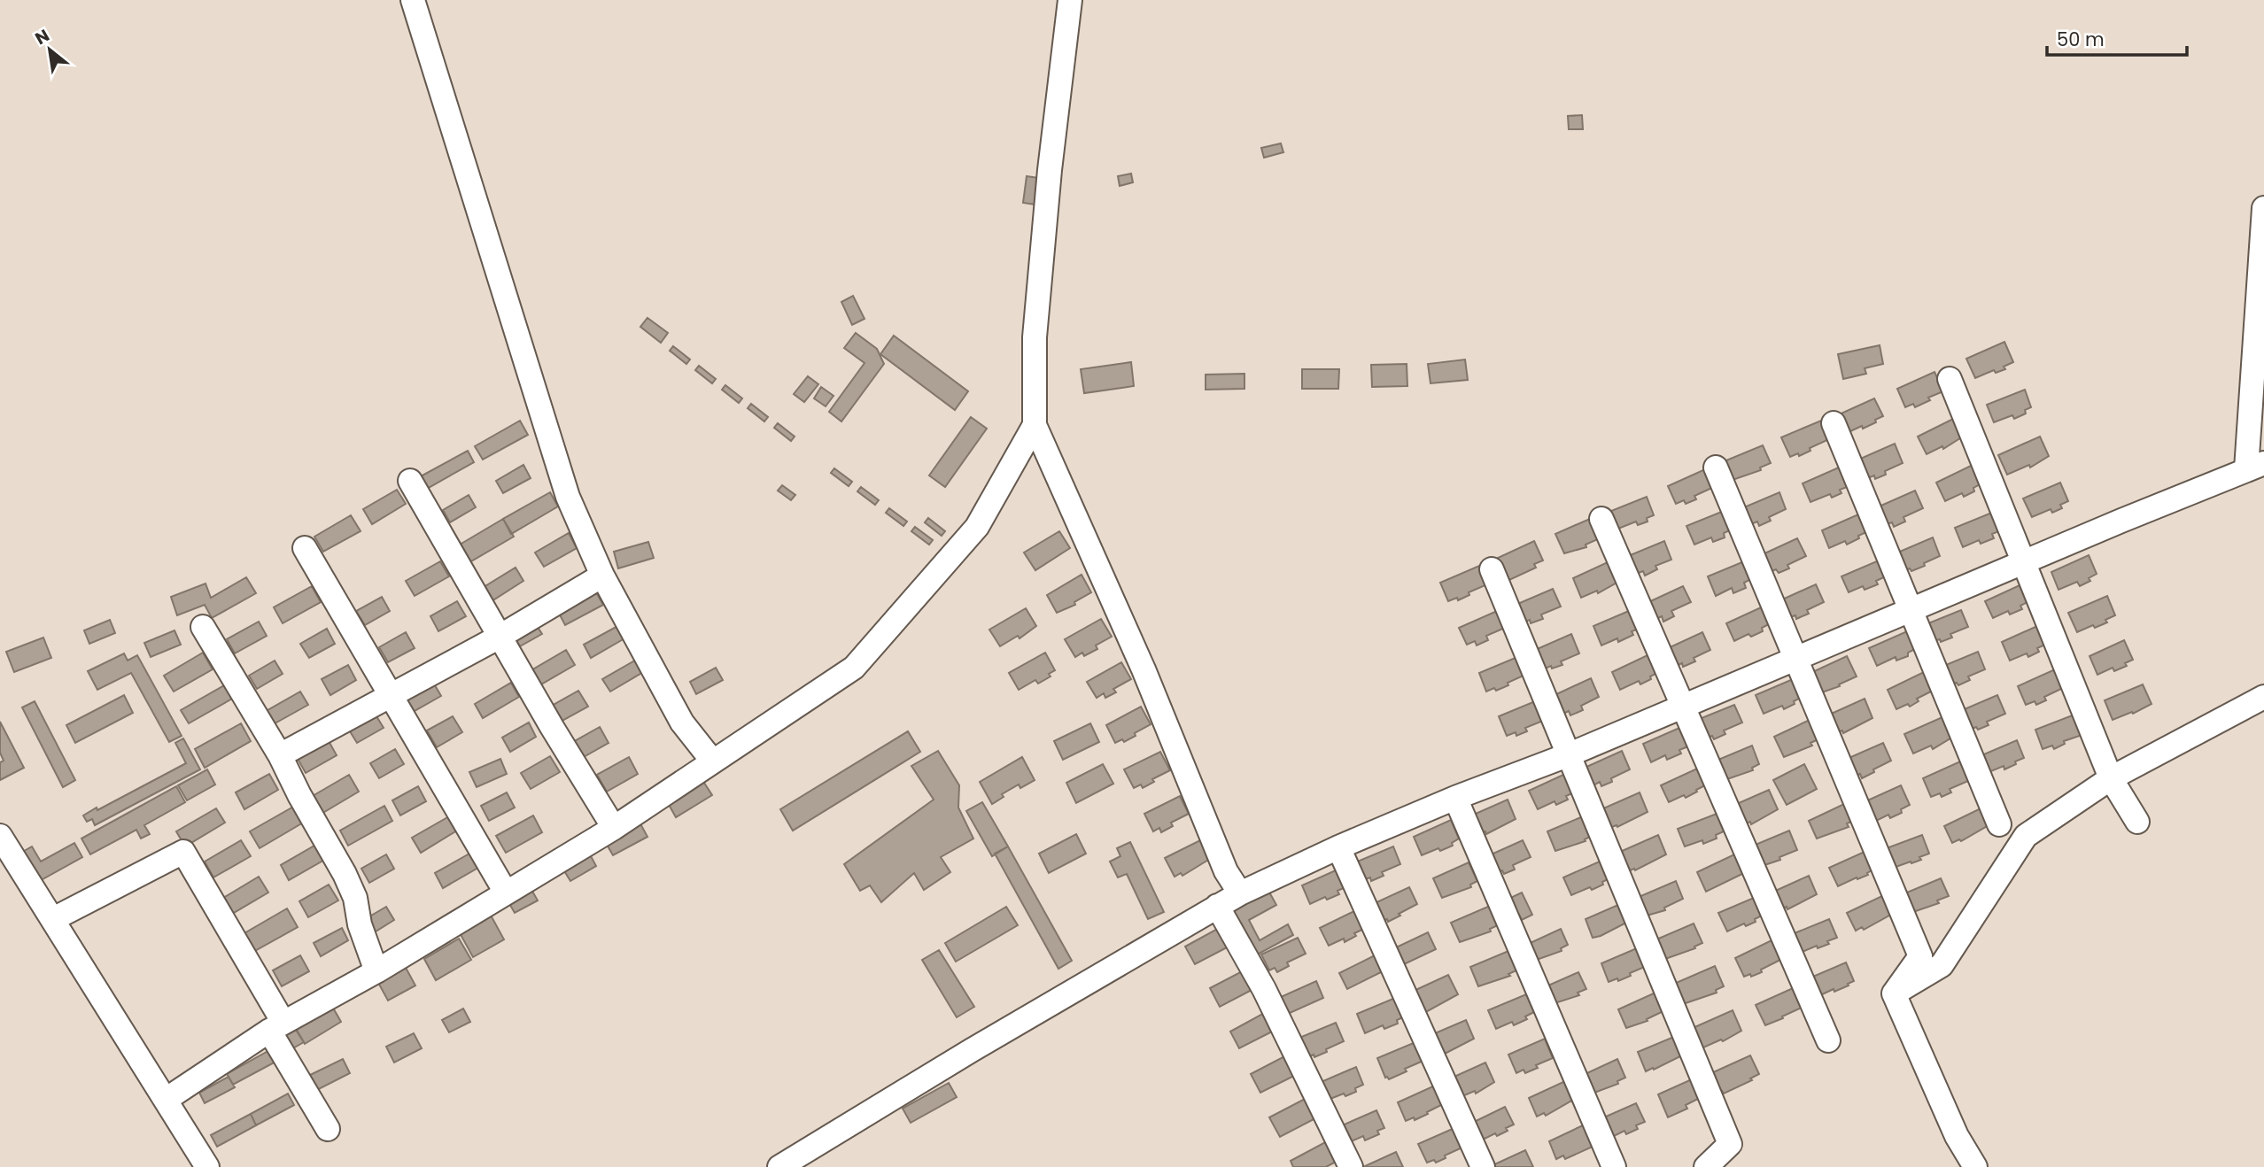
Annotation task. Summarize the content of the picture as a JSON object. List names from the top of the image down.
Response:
{
  "scale_bar": "50 m",
  "north": "top left"
}
